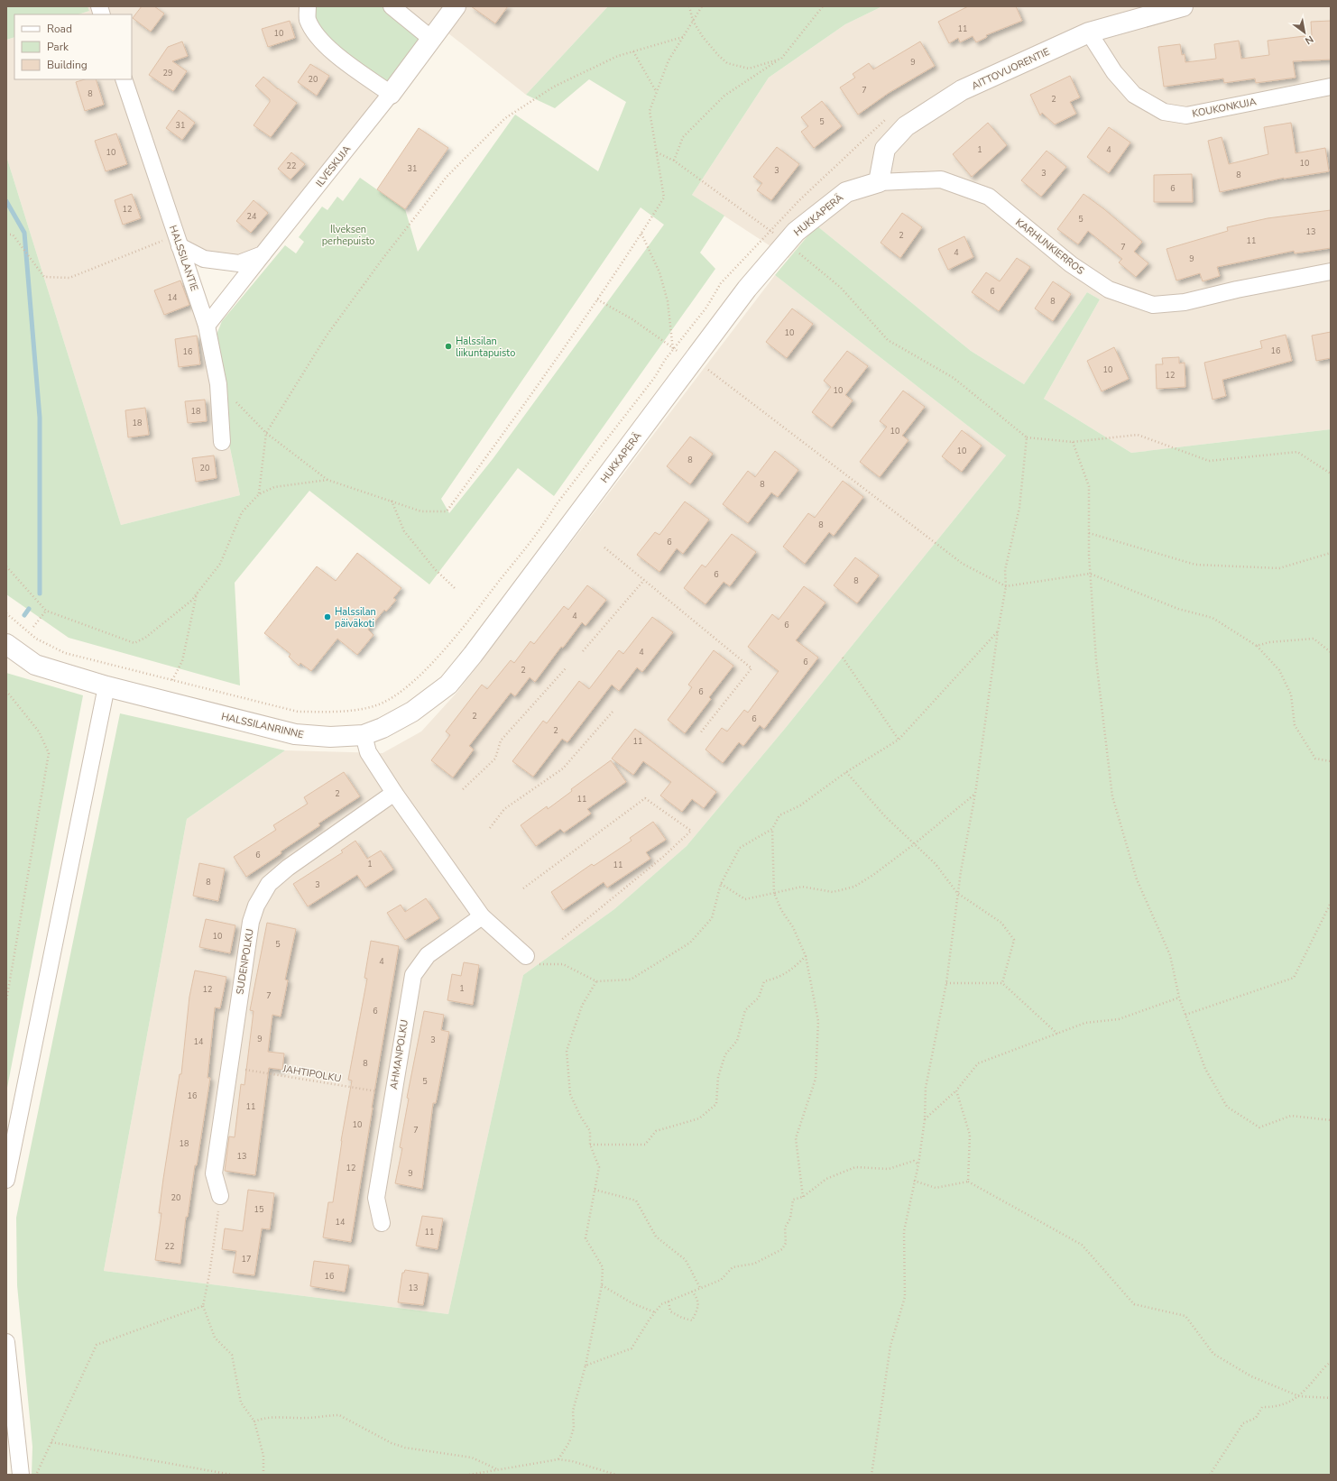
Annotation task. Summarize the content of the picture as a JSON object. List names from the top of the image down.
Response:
{
  "streets": {
    "street": [
      "AITTOVUORENTIE",
      "KOUKONKUJA",
      "ILVESKUJA",
      "HUKKAPERÄ",
      "KARHUNKIERROS",
      "HALSSILANTIE",
      "HALSSILANRINNE",
      "SUDENPOLKU",
      "AHMANPOLKU"
    ],
    "path": ["JAHTIPOLKU"]
  },
  "crossings": [
    ["AITTOVUORENTIE", "KOUKONKUJA"],
    ["AITTOVUORENTIE", "HUKKAPERÄ"],
    ["AITTOVUORENTIE", "KARHUNKIERROS"],
    ["ILVESKUJA", "HALSSILANTIE"],
    ["HUKKAPERÄ", "KARHUNKIERROS"],
    ["HUKKAPERÄ", "HALSSILANRINNE"],
    ["SUDENPOLKU", "JAHTIPOLKU"],
    ["AHMANPOLKU", "JAHTIPOLKU"]
  ],
  "parks": ["Ilveksen perhepuisto"],
  "places": ["Halssilan liikuntapuisto", "Halssilan päiväkoti"],
  "house_numbers": [
    "11",
    "10",
    "9",
    "29",
    "20",
    "7",
    "8",
    "2",
    "5",
    "31",
    "1",
    "4",
    "10",
    "10",
    "22",
    "31",
    "3",
    "3",
    "8",
    "6",
    "12",
    "24",
    "5",
    "13",
    "2",
    "11",
    "7",
    "4",
    "9",
    "6",
    "14",
    "8",
    "10",
    "16",
    "16",
    "10",
    "12",
    "10",
    "18",
    "18",
    "10",
    "10",
    "8",
    "20",
    "8",
    "8",
    "6",
    "6",
    "8",
    "4",
    "6",
    "4",
    "6",
    "2",
    "6",
    "2",
    "6",
    "2",
    "11",
    "2",
    "11",
    "6",
    "1",
    "11",
    "8",
    "3",
    "10",
    "5",
    "4",
    "1",
    "12",
    "7",
    "6",
    "9",
    "3",
    "14",
    "8",
    "5",
    "16",
    "11",
    "10",
    "7",
    "18",
    "13",
    "12",
    "9",
    "20",
    "15",
    "14",
    "11",
    "22",
    "17",
    "16",
    "13"
  ],
  "legend": ["Road", "Park", "Building"],
  "north": "bottom right"
}
